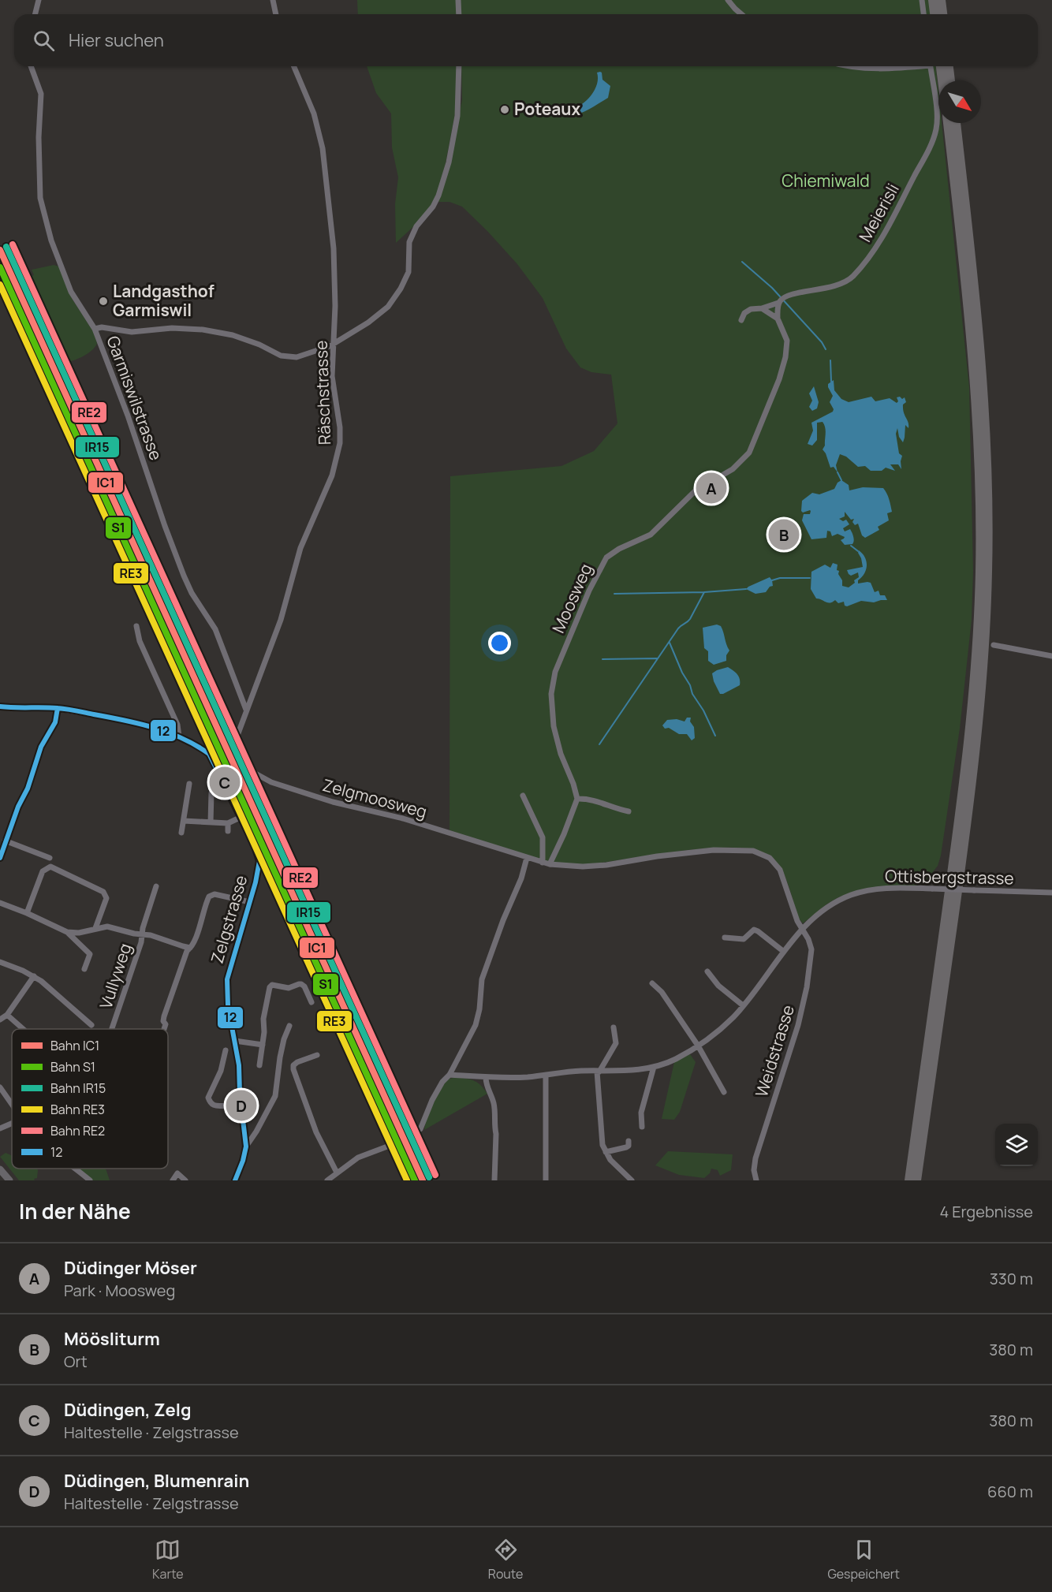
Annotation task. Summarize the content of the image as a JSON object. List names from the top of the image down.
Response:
{
  "streets": {
    "street": [
      "Meierisli",
      "Räschstrasse",
      "Garmiswilstrasse",
      "Moosweg",
      "Zelgmoosweg",
      "Ottisbergstrasse",
      "Zelgstrasse",
      "Vullyweg",
      "Weidstrasse"
    ]
  },
  "crossings": [
    ["Räschstrasse", "Garmiswilstrasse"],
    ["Räschstrasse", "Zelgmoosweg"],
    ["Zelgmoosweg", "Ottisbergstrasse"],
    ["Zelgmoosweg", "Weidstrasse"],
    ["Ottisbergstrasse", "Weidstrasse"]
  ],
  "parks": ["Chiemiwald"],
  "places": ["Poteaux", "Landgasthof Garmiswil"],
  "lines": [
    "rail line RE2",
    "rail line IR15",
    "rail line IC1",
    "rail line S1",
    "rail line RE3",
    "transit line 12"
  ],
  "legend": [
    "Bahn IC1",
    "Bahn S1",
    "Bahn IR15",
    "Bahn RE3",
    "Bahn RE2",
    "12"
  ],
  "north": "bottom right",
  "page": {
    "search": "Hier suchen",
    "pins": [
      "A",
      "B",
      "C",
      "D"
    ],
    "heading": ["In der Nähe", "4 Ergebnisse"],
    "list": [
      {
        "mark": "A",
        "name": "Düdinger Möser",
        "note": "Park · Moosweg",
        "value": "330 m"
      },
      {
        "mark": "B",
        "name": "Möösliturm",
        "note": "Ort",
        "value": "380 m"
      },
      {
        "mark": "C",
        "name": "Düdingen, Zelg",
        "note": "Haltestelle · Zelgstrasse",
        "value": "380 m"
      },
      {
        "mark": "D",
        "name": "Düdingen, Blumenrain",
        "note": "Haltestelle · Zelgstrasse",
        "value": "660 m"
      }
    ],
    "nav": ["Karte", "Route", "Gespeichert"]
  }
}
